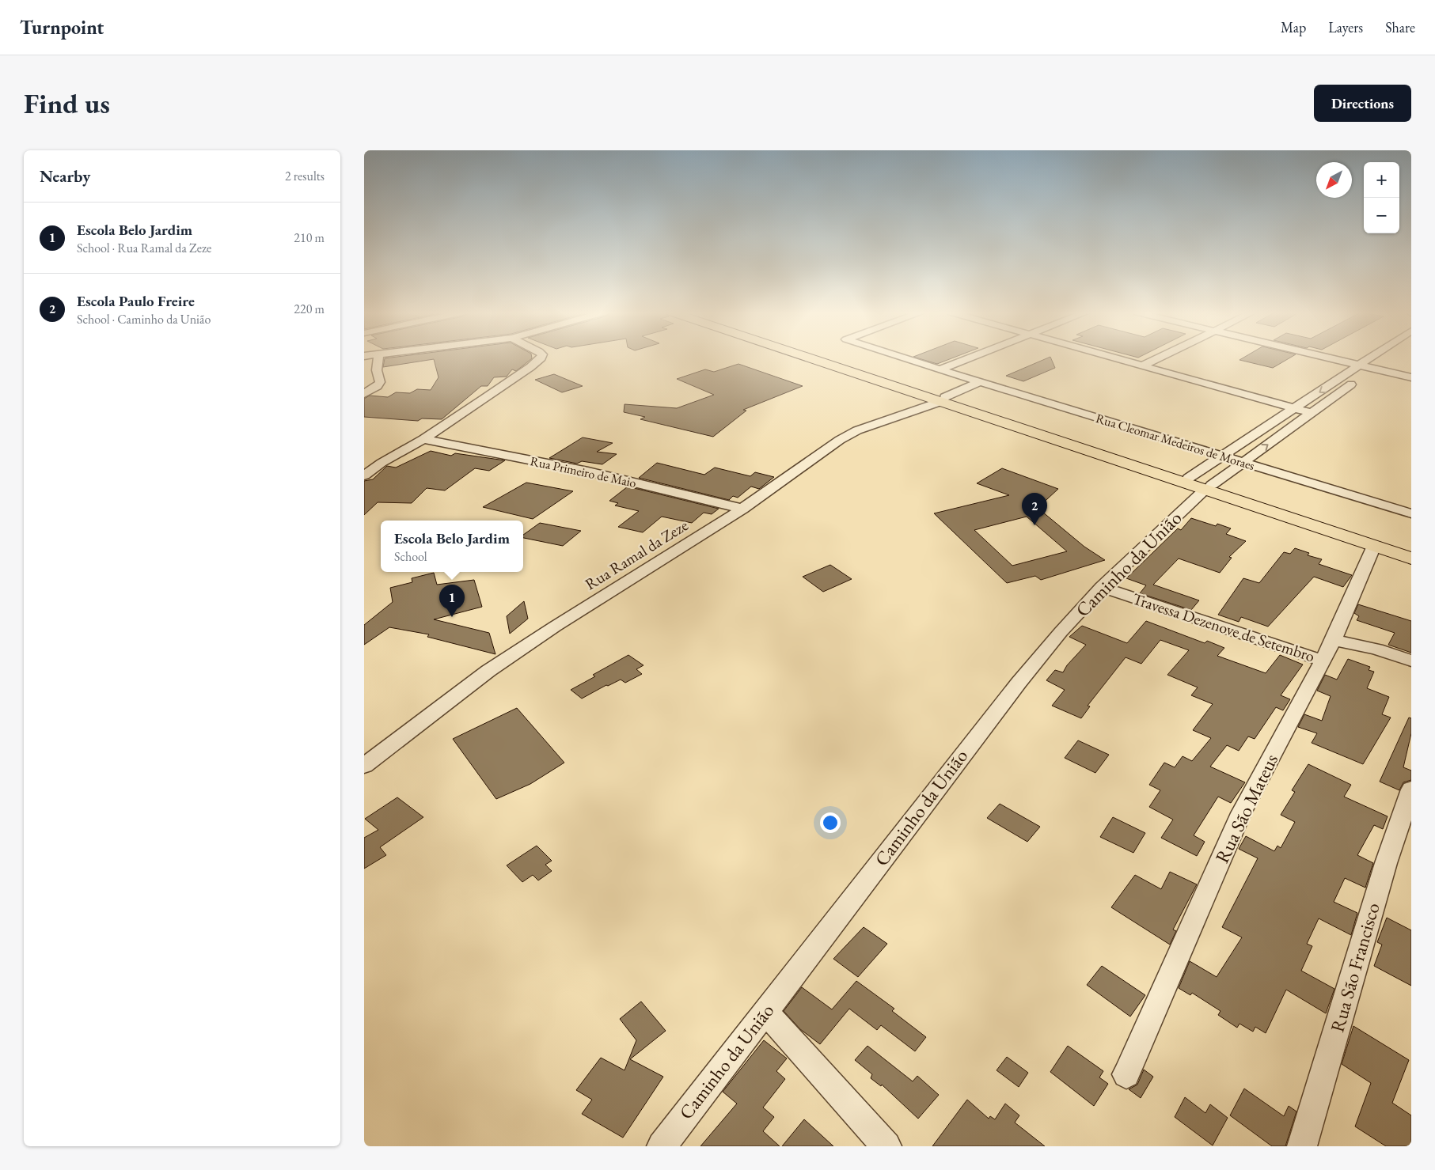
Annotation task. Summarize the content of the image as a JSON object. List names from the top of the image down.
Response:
{
  "streets": {
    "street": [
      "Rua Cleomar Medeiros de Moraes",
      "Rua Primeiro de Maio",
      "Rua Ramal da Zeze",
      "Caminho da União",
      "Travessa Dezenove de Setembro",
      "Rua São Mateus",
      "Rua São Francisco"
    ]
  },
  "crossings": [
    ["Rua Cleomar Medeiros de Moraes", "Rua Ramal da Zeze"],
    ["Rua Cleomar Medeiros de Moraes", "Caminho da União"],
    ["Rua Primeiro de Maio", "Rua Ramal da Zeze"],
    ["Caminho da União", "Travessa Dezenove de Setembro"],
    ["Travessa Dezenove de Setembro", "Rua São Mateus"]
  ],
  "north": "bottom left",
  "page": {
    "header": "Turnpoint",
    "nav": ["Map", "Layers", "Share"],
    "buttons": "Directions",
    "title": "Find us",
    "heading": ["Nearby", "2 results"],
    "map_buttons": ["+", "−"],
    "list": [
      {
        "mark": "1",
        "name": "Escola Belo Jardim",
        "note": "School · Rua Ramal da Zeze",
        "value": "210 m"
      },
      {
        "mark": "2",
        "name": "Escola Paulo Freire",
        "note": "School · Caminho da União",
        "value": "220 m"
      }
    ],
    "pins": ["2", "1"],
    "popup": ["Escola Belo Jardim", "School"]
  }
}
